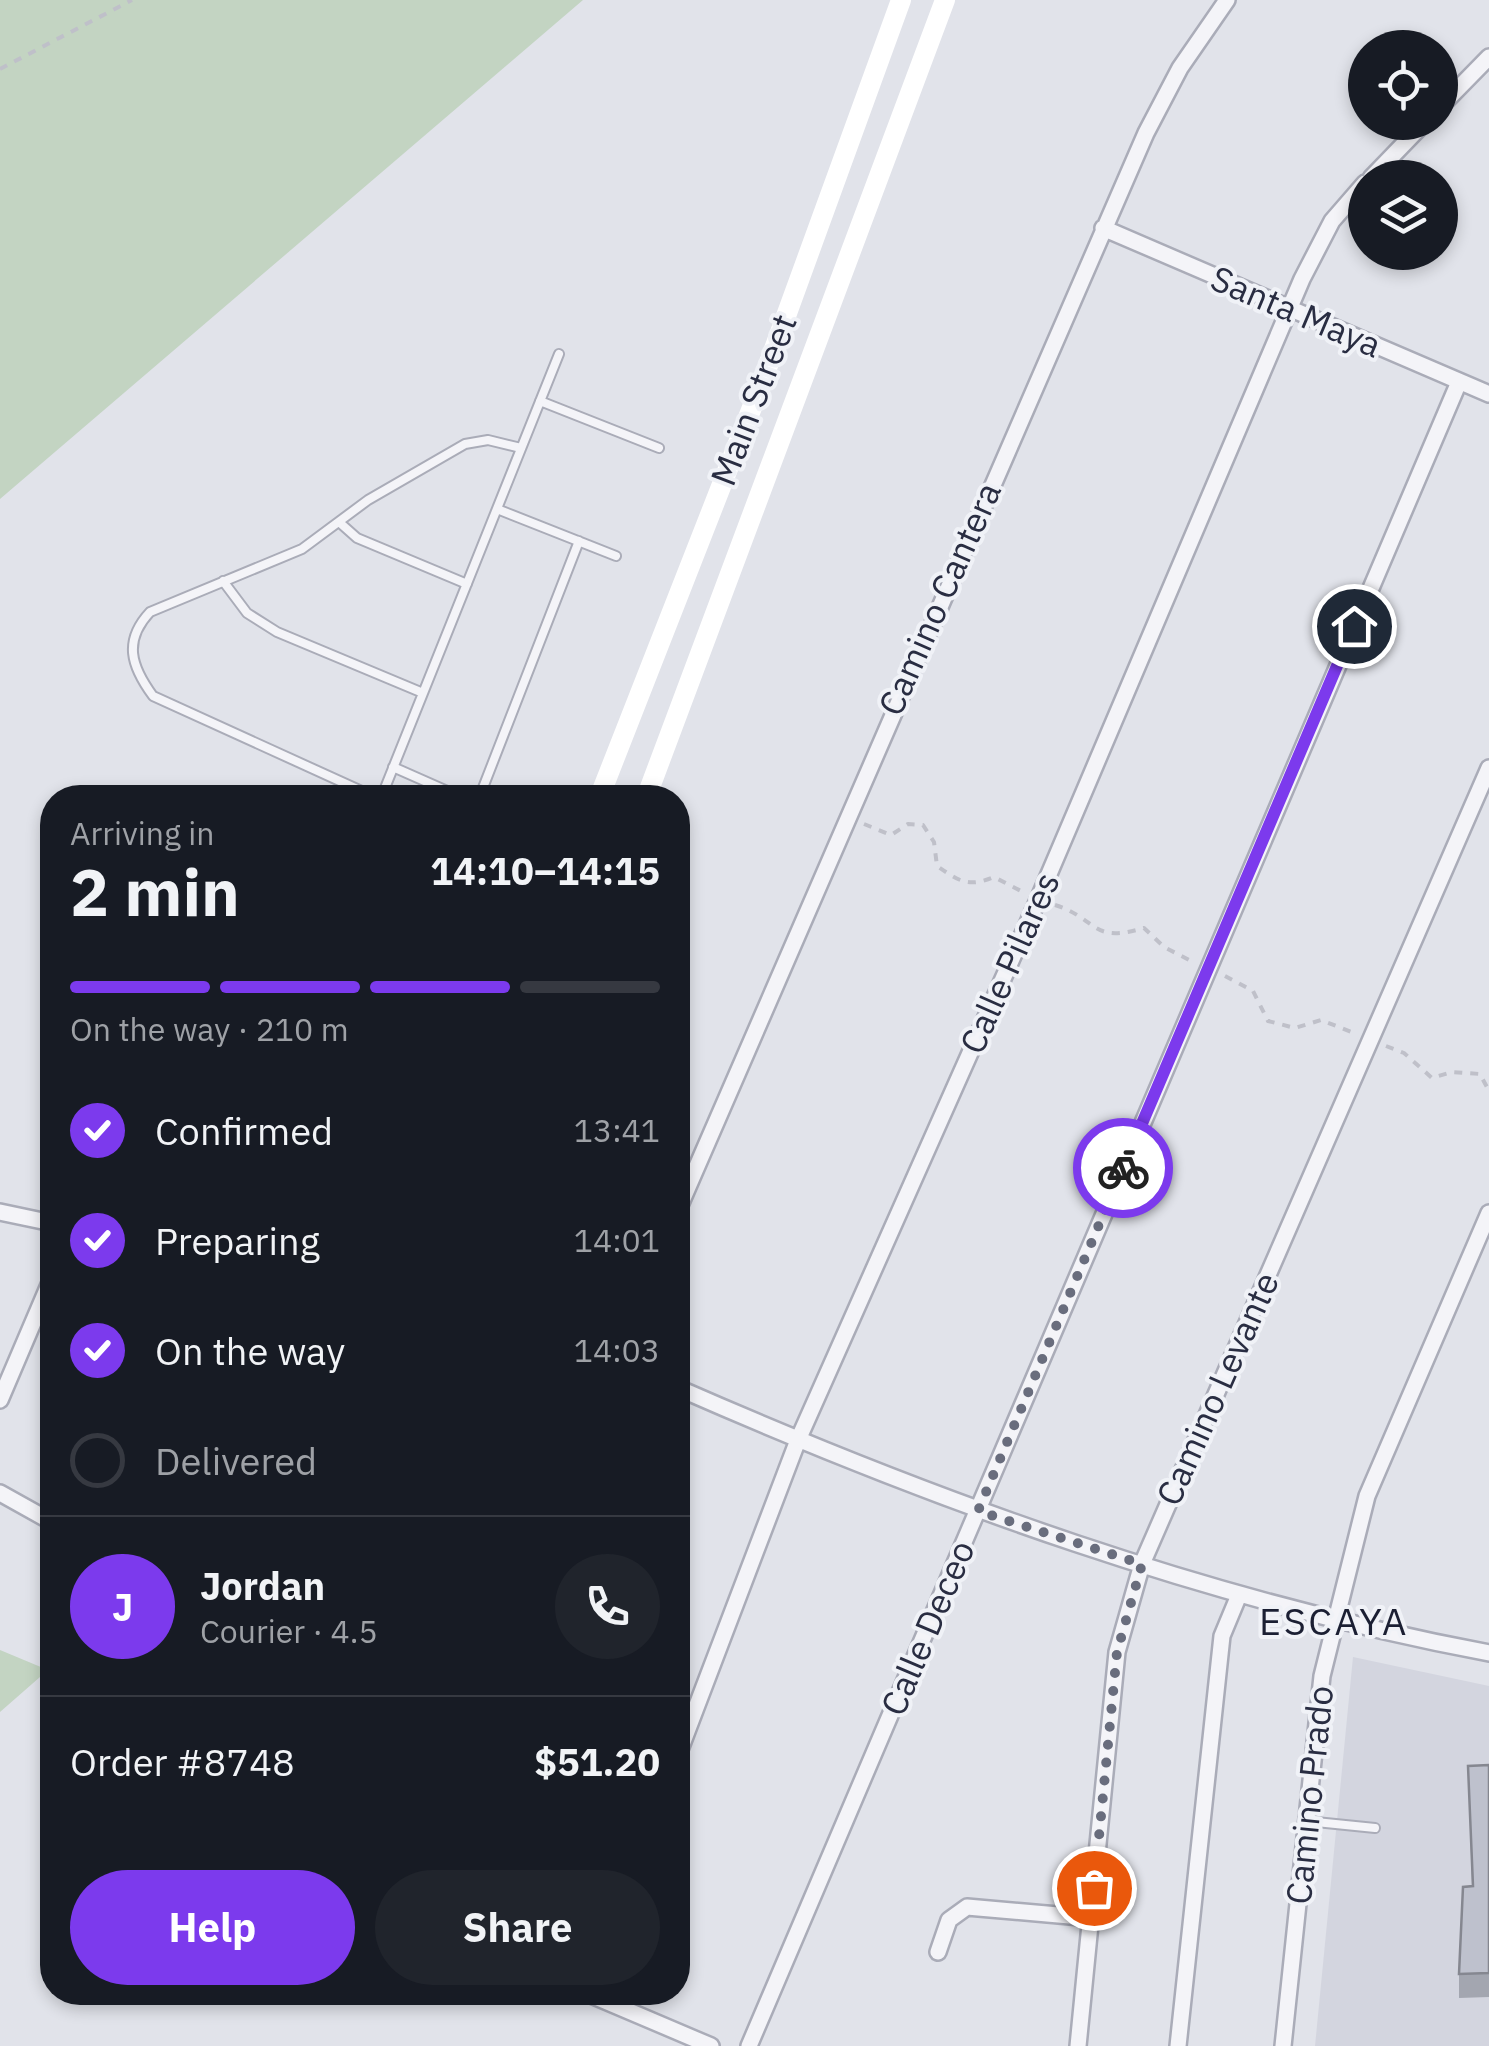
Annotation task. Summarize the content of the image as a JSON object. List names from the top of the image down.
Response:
{
  "streets": {
    "main road": ["Main Street"],
    "street": [
      "Santa Maya",
      "Camino Cantera",
      "Calle Pilares",
      "Camino Levante",
      "Calle Deceo",
      "Camino Prado"
    ]
  },
  "crossings": [
    ["Santa Maya", "Camino Cantera"],
    ["Santa Maya", "Calle Pilares"],
    ["Santa Maya", "Calle Deceo"]
  ],
  "districts": ["ESCAYA"],
  "page": {
    "heading": ["2 min", "Arriving in", "14:10–14:15"],
    "panel": [
      "Jordan",
      "Courier · 4.5",
      "Order #8748",
      "$51.20"
    ],
    "bar": "On the way · 210 m",
    "list": [
      ["Confirmed", "13:41"],
      ["Preparing", "14:01"],
      ["On the way", "14:03"],
      "Delivered"
    ],
    "round": "J",
    "buttons": ["Help", "Share"]
  }
}
